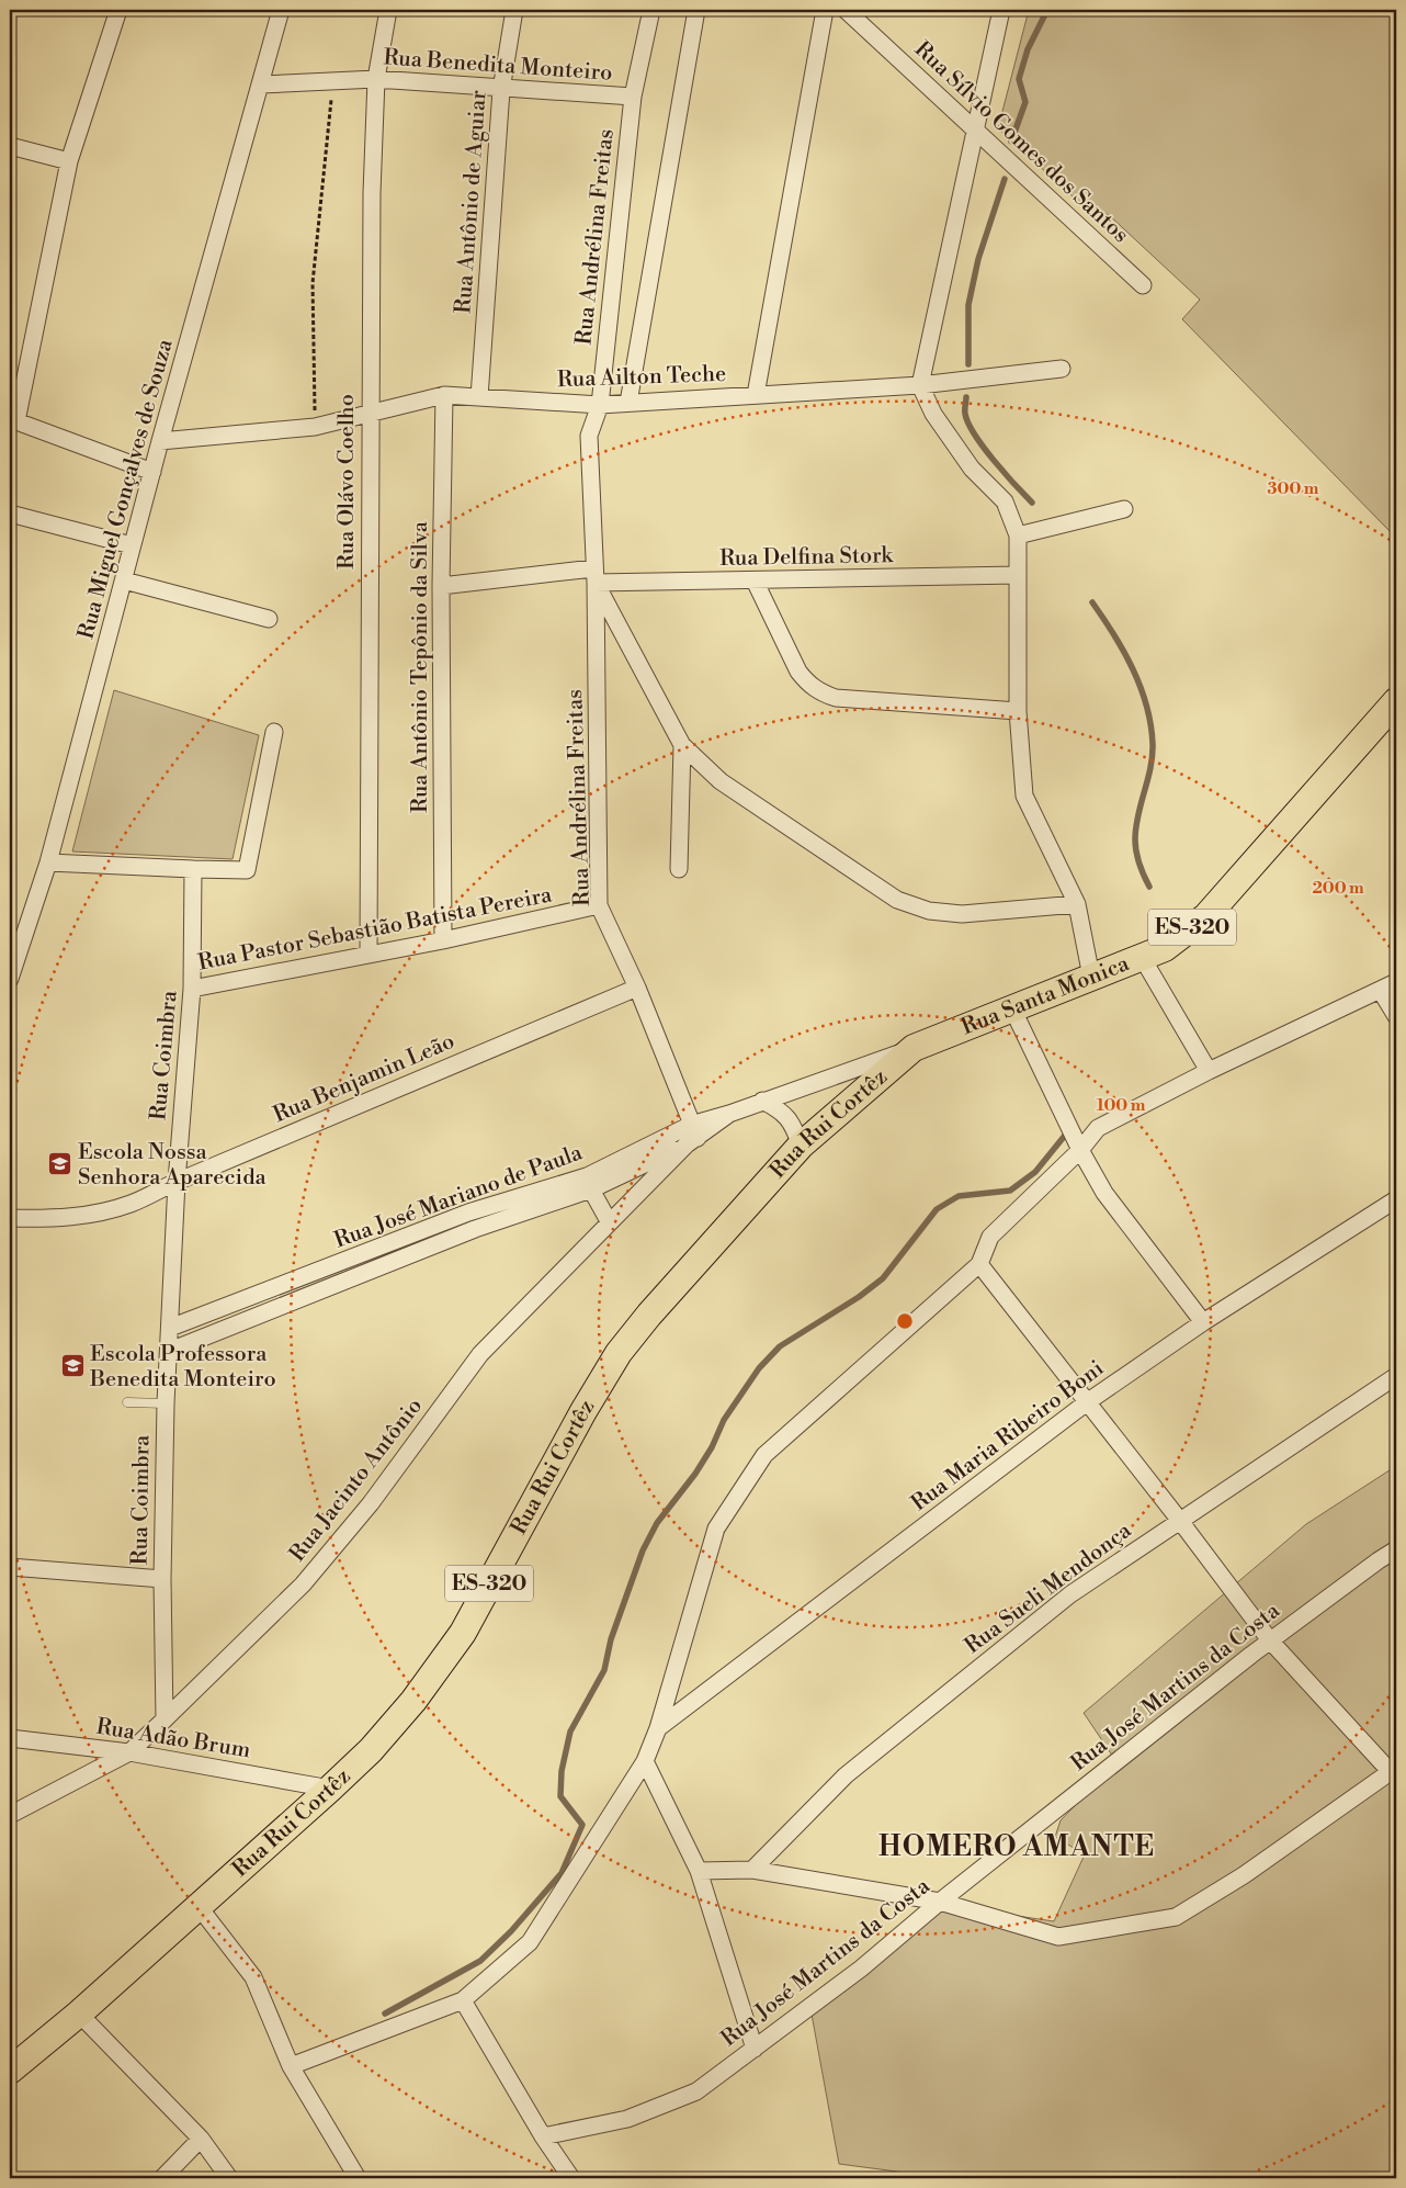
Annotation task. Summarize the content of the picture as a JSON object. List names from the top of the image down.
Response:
{
  "streets": {
    "main road": ["ES-320", "Rua Santa Monica", "Rua Rui Cortêz"],
    "street": [
      "Rua Benedita Monteiro",
      "Rua Sílvio Gomes dos Santos",
      "Rua Antônio de Aguiar",
      "Rua Andrélina Freitas",
      "Rua Ailton Teche",
      "Rua Olávo Coelho",
      "Rua Miguel Gonçalves de Souza",
      "Rua Delfina Stork",
      "Rua Antônio Tepônio da Silva",
      "Rua Pastor Sebastião Batista Pereira",
      "Rua Coimbra",
      "Rua Benjamin Leão",
      "Rua José Mariano de Paula",
      "Rua Maria Ribeiro Boni",
      "Rua Jacinto Antônio",
      "Rua Sueli Mendonça",
      "Rua José Martins da Costa",
      "Rua Adão Brum"
    ]
  },
  "crossings": [
    ["Rua Benedita Monteiro", "Rua Antônio de Aguiar"],
    ["Rua Benedita Monteiro", "Rua Andrélina Freitas"],
    ["Rua Benedita Monteiro", "Rua Olávo Coelho"],
    ["Rua Benedita Monteiro", "Rua Miguel Gonçalves de Souza"],
    ["Rua Antônio de Aguiar", "Rua Ailton Teche"],
    ["Rua Andrélina Freitas", "Rua Ailton Teche"],
    ["Rua Andrélina Freitas", "Rua Delfina Stork"],
    ["Rua Andrélina Freitas", "Rua Pastor Sebastião Batista Pereira"],
    ["Rua Andrélina Freitas", "Rua Benjamin Leão"],
    ["Rua Andrélina Freitas", "Rua José Mariano de Paula"],
    ["Rua Andrélina Freitas", "Rua Jacinto Antônio"],
    ["Rua Ailton Teche", "Rua Olávo Coelho"],
    ["Rua Ailton Teche", "Rua Miguel Gonçalves de Souza"],
    ["Rua Ailton Teche", "Rua Antônio Tepônio da Silva"],
    ["Rua Olávo Coelho", "Rua Pastor Sebastião Batista Pereira"],
    ["Rua Antônio Tepônio da Silva", "Rua Pastor Sebastião Batista Pereira"],
    ["Rua Pastor Sebastião Batista Pereira", "Rua Coimbra"],
    ["Rua Santa Monica", "Rua Rui Cortêz"],
    ["Rua Santa Monica", "Rua Jacinto Antônio"],
    ["Rua Coimbra", "Rua Benjamin Leão"],
    ["Rua Coimbra", "Rua José Mariano de Paula"],
    ["Rua Coimbra", "Rua Jacinto Antônio"],
    ["Rua Rui Cortêz", "Rua Adão Brum"],
    ["Rua José Mariano de Paula", "Rua Jacinto Antônio"],
    ["Rua Jacinto Antônio", "Rua Adão Brum"]
  ],
  "districts": ["HOMERO AMANTE"],
  "places": {
    "school or university": ["Escola Nossa Senhora Aparecida", "Escola Professora Benedita Monteiro"]
  },
  "rings": ["300 m", "200 m", "100 m"]
}
